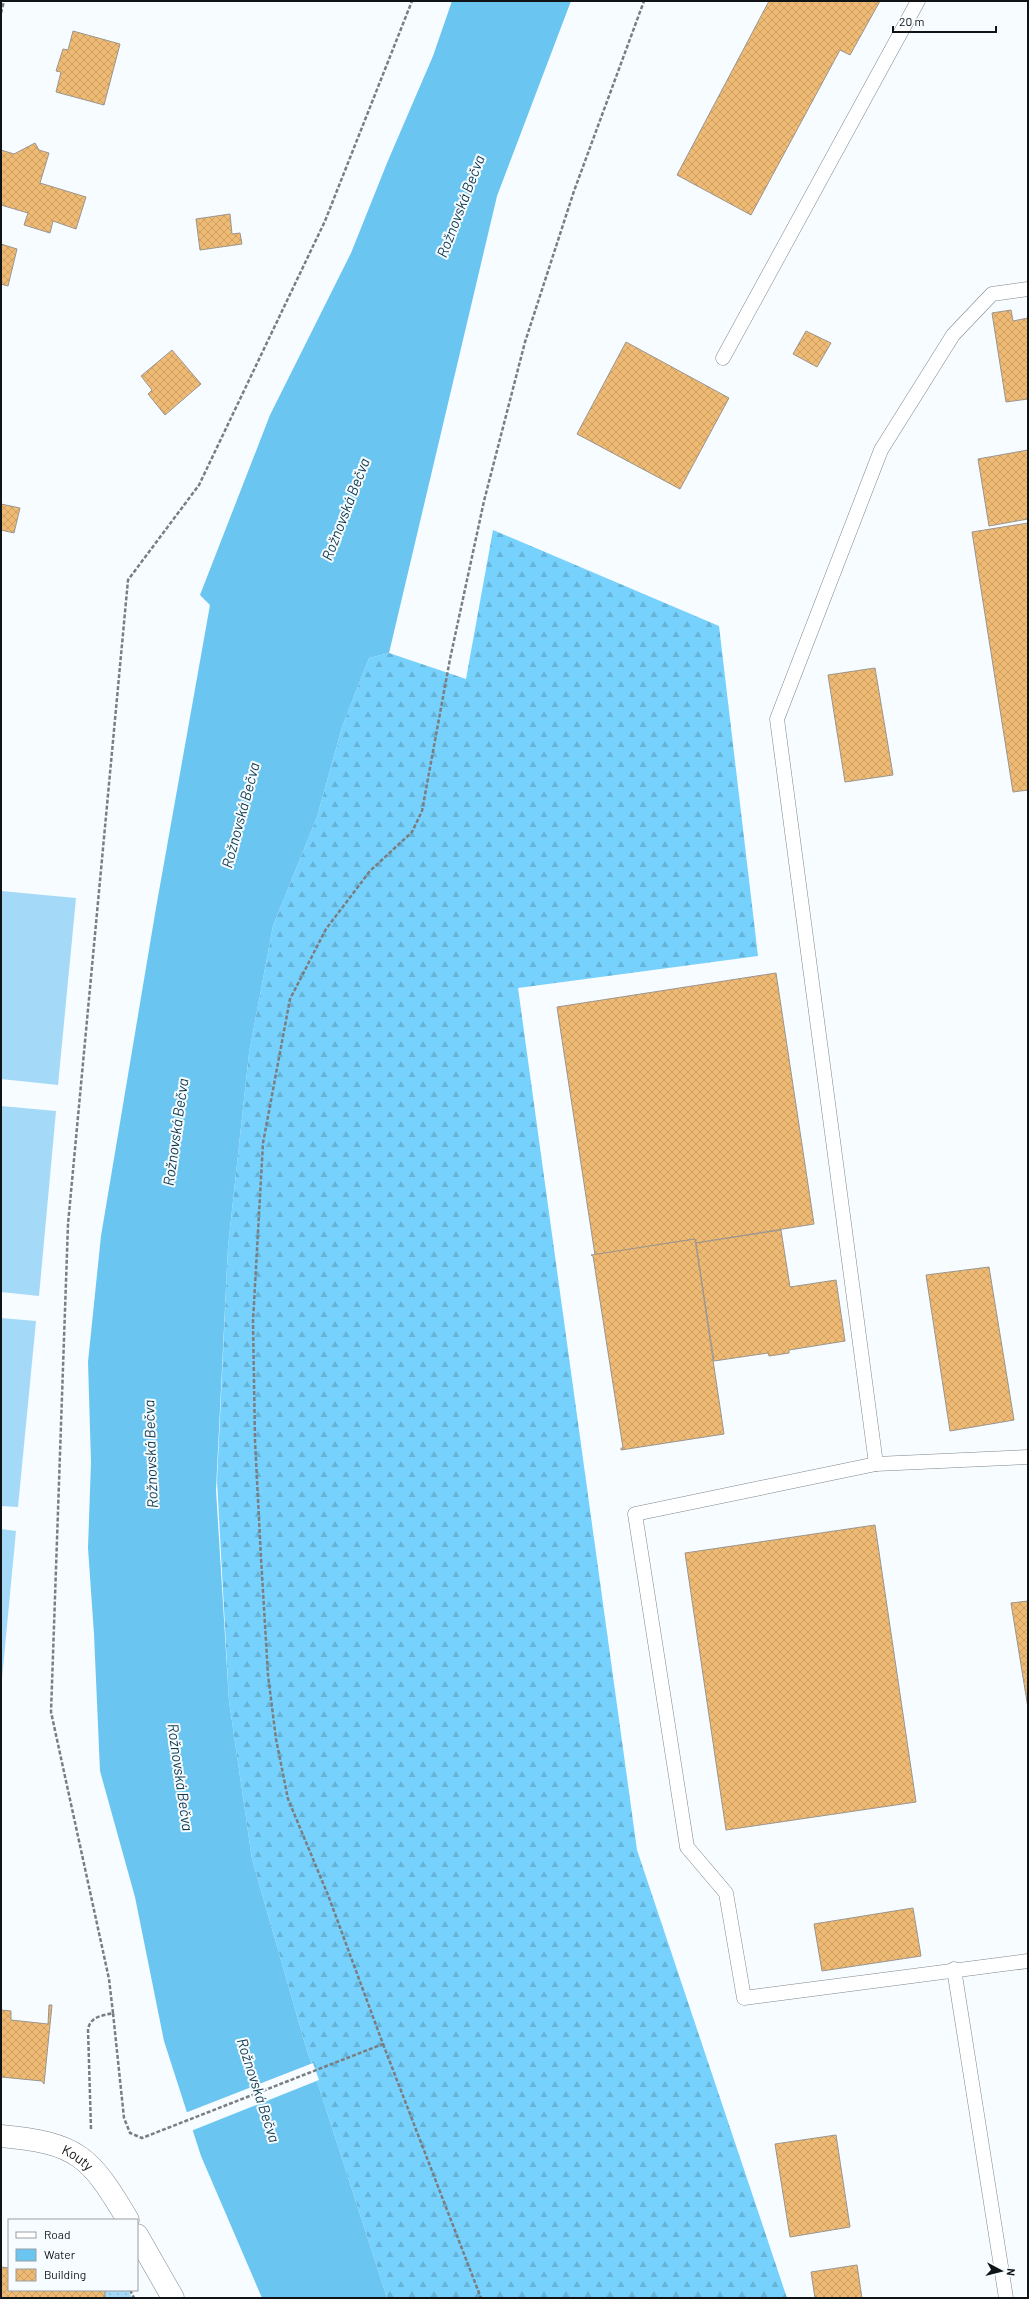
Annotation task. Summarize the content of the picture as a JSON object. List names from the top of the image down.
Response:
{
  "streets": {
    "street": ["Kouty"]
  },
  "water": ["Rožnovská Bečva"],
  "legend": ["Road", "Water", "Building"],
  "scale_bar": "20 m",
  "north": "right"
}
